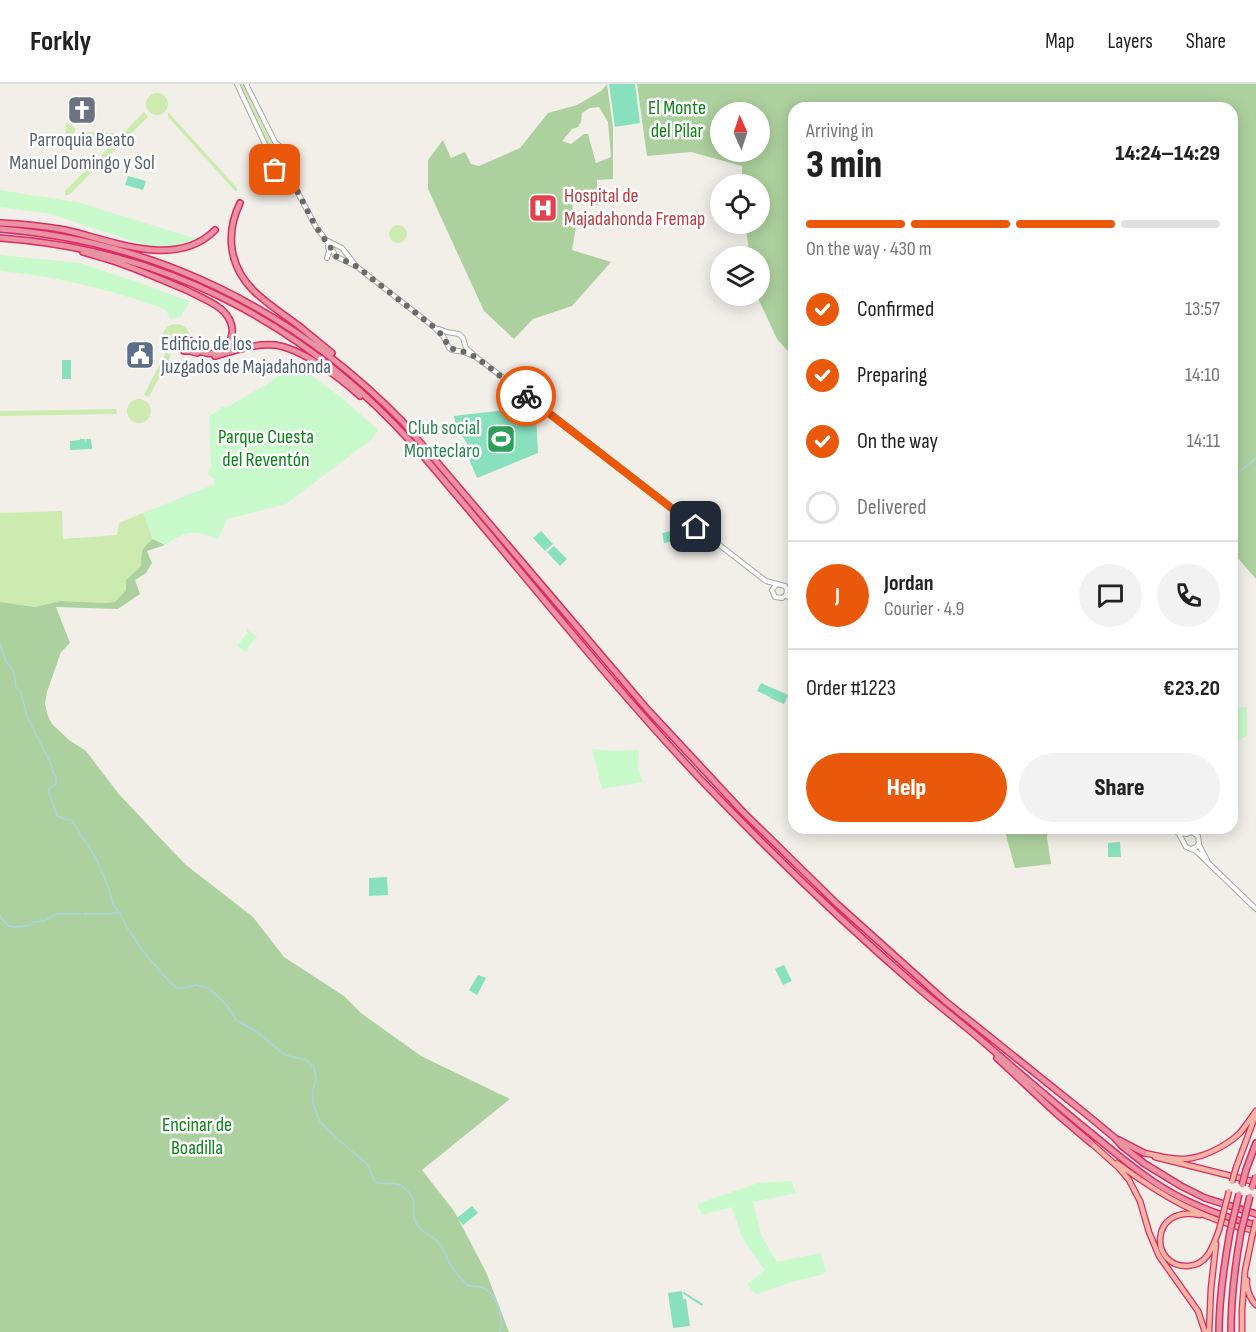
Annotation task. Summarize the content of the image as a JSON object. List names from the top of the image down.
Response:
{
  "parks": ["El Monte del Pilar", "Parque Cuesta del Reventón", "Encinar de Boadilla"],
  "places": {
    "church": ["Parroquia Beato Manuel Domingo y Sol"],
    "hospital": ["Hospital de Majadahonda Fremap"],
    "public building": ["Edificio de los Juzgados de Majadahonda"],
    "sports": ["Club social Monteclaro"]
  },
  "north": "top",
  "page": {
    "header": "Forkly",
    "nav": ["Map", "Layers", "Share"],
    "heading": ["3 min", "Arriving in", "14:24–14:29"],
    "panel": [
      "Jordan",
      "Courier · 4.9",
      "Order #1223",
      "€23.20"
    ],
    "bar": "On the way · 430 m",
    "list": [
      ["Confirmed", "13:57"],
      ["Preparing", "14:10"],
      ["On the way", "14:11"],
      "Delivered"
    ],
    "round": "J",
    "buttons": ["Help", "Share"]
  }
}
